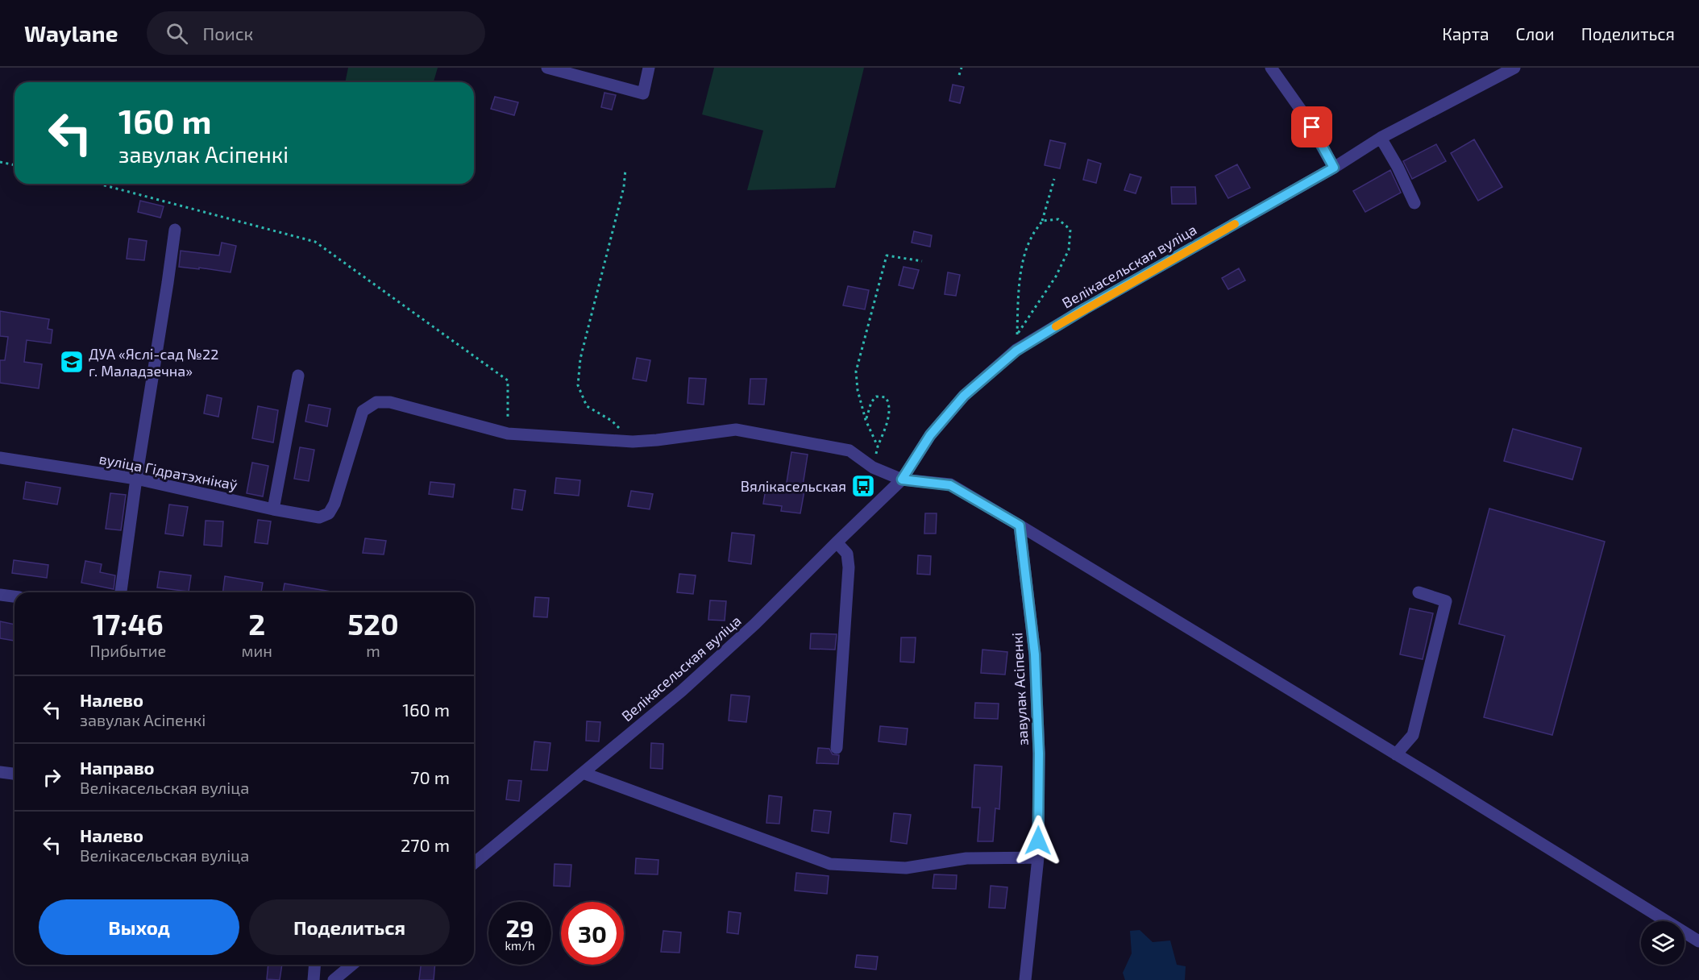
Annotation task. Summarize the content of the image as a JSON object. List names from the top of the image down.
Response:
{
  "streets": {
    "street": ["Велікасельская вуліца", "вуліца Гідратэхнікаў", "завулак Асіпенкі"]
  },
  "places": {
    "school or university": ["ДУА «Яслі-сад №22 г. Маладзечна»"],
    "bus stop": ["Вялікасельская"]
  },
  "page": {
    "header": "Waylane",
    "search": "Поиск",
    "nav": ["Карта", "Слои", "Поделиться"],
    "turn": ["160 m", "завулак Асіпенкі"],
    "eta": [
      "17:46",
      "Прибытие",
      "2",
      "мин",
      "520",
      "m"
    ],
    "list": [
      {
        "name": "Налево",
        "note": "завулак Асіпенкі",
        "value": "160 m"
      },
      {
        "name": "Направо",
        "note": "Велікасельская вуліца",
        "value": "70 m"
      },
      {
        "name": "Налево",
        "note": "Велікасельская вуліца",
        "value": "270 m"
      }
    ],
    "buttons": ["Выход", "Поделиться"],
    "speed": "29 km/h",
    "limit": "30"
  }
}
